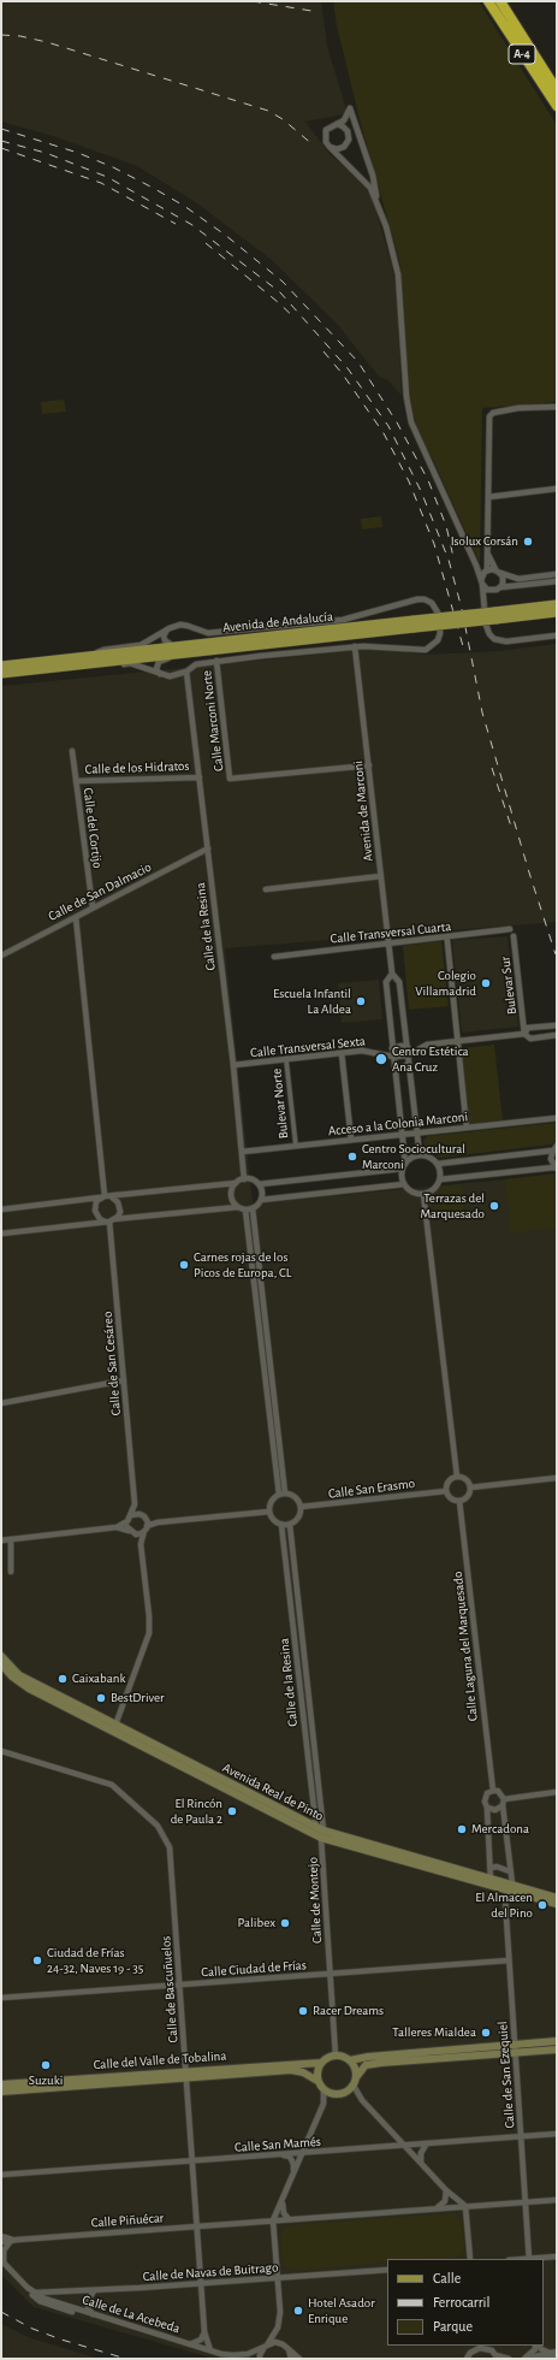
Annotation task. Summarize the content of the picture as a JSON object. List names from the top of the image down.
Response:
{
  "streets": {
    "highway": ["A-4"],
    "main road": ["Avenida de Andalucía", "Avenida Real de Pinto", "Calle del Valle de Tobalina"],
    "street": [
      "Calle Marconi Norte",
      "Calle de los Hidratos",
      "Avenida de Marconi",
      "Calle del Cortijo",
      "Calle de San Dalmacio",
      "Calle de la Resina",
      "Calle Transversal Cuarta",
      "Bulevar Sur",
      "Calle Transversal Sexta",
      "Bulevar Norte",
      "Acceso a la Colonia Marconi",
      "Calle de San Cesáreo",
      "Calle San Erasmo",
      "Calle Laguna del Marquesado",
      "Calle de Montejo",
      "Calle Ciudad de Frías",
      "Calle de Bascuñuelos",
      "Calle de San Ezequiel",
      "Calle San Mamés",
      "Calle Piñuécar",
      "Calle de Navas de Buitrago",
      "Calle de La Acebeda"
    ]
  },
  "crossings": [
    ["Avenida de Andalucía", "Calle Marconi Norte"],
    ["Avenida de Andalucía", "Avenida de Marconi"],
    ["Avenida de Andalucía", "Calle de la Resina"],
    ["Calle Marconi Norte", "Avenida de Marconi"],
    ["Calle de los Hidratos", "Calle del Cortijo"],
    ["Calle de los Hidratos", "Calle de la Resina"],
    ["Avenida de Marconi", "Calle Transversal Cuarta"],
    ["Calle del Cortijo", "Calle de San Dalmacio"],
    ["Calle de San Dalmacio", "Calle de la Resina"],
    ["Calle de la Resina", "Calle Transversal Sexta"],
    ["Calle de la Resina", "Acceso a la Colonia Marconi"],
    ["Calle de la Resina", "Calle San Erasmo"],
    ["Calle de la Resina", "Avenida Real de Pinto"],
    ["Calle de la Resina", "Calle de Montejo"],
    ["Bulevar Sur", "Calle Transversal Sexta"],
    ["Calle Transversal Sexta", "Bulevar Norte"],
    ["Bulevar Norte", "Acceso a la Colonia Marconi"],
    ["Calle San Erasmo", "Calle Laguna del Marquesado"],
    ["Avenida Real de Pinto", "Calle de Montejo"],
    ["Avenida Real de Pinto", "Calle de San Ezequiel"],
    ["Calle de Montejo", "Calle Ciudad de Frías"],
    ["Calle de Montejo", "Calle del Valle de Tobalina"],
    ["Calle Ciudad de Frías", "Calle de Bascuñuelos"],
    ["Calle Ciudad de Frías", "Calle de San Ezequiel"],
    ["Calle de Bascuñuelos", "Calle del Valle de Tobalina"],
    ["Calle de Bascuñuelos", "Calle San Mamés"],
    ["Calle de Bascuñuelos", "Calle Piñuécar"],
    ["Calle de Bascuñuelos", "Calle de Navas de Buitrago"],
    ["Calle de Bascuñuelos", "Calle de La Acebeda"],
    ["Calle de San Ezequiel", "Calle San Mamés"],
    ["Calle de San Ezequiel", "Calle Piñuécar"],
    ["Calle de Navas de Buitrago", "Calle de La Acebeda"]
  ],
  "places": [
    "Isolux Corsán",
    "Colegio Villamadrid",
    "Escuela Infantil La Aldea",
    "Centro Estética Ana Cruz",
    "Centro Sociocultural Marconi",
    "Terrazas del Marquesado",
    "Carnes rojas de los Picos de Europa, CL",
    "Caixabank",
    "BestDriver",
    "El Rincón de Paula 2",
    "Mercadona",
    "El Almacen del Pino",
    "Palibex",
    "Ciudad de Frías 24-32, Naves 19 - 35",
    "Racer Dreams",
    "Talleres Mialdea",
    "Suzuki",
    "Hotel Asador Enrique"
  ],
  "legend": ["Calle", "Ferrocarril", "Parque"]
}
